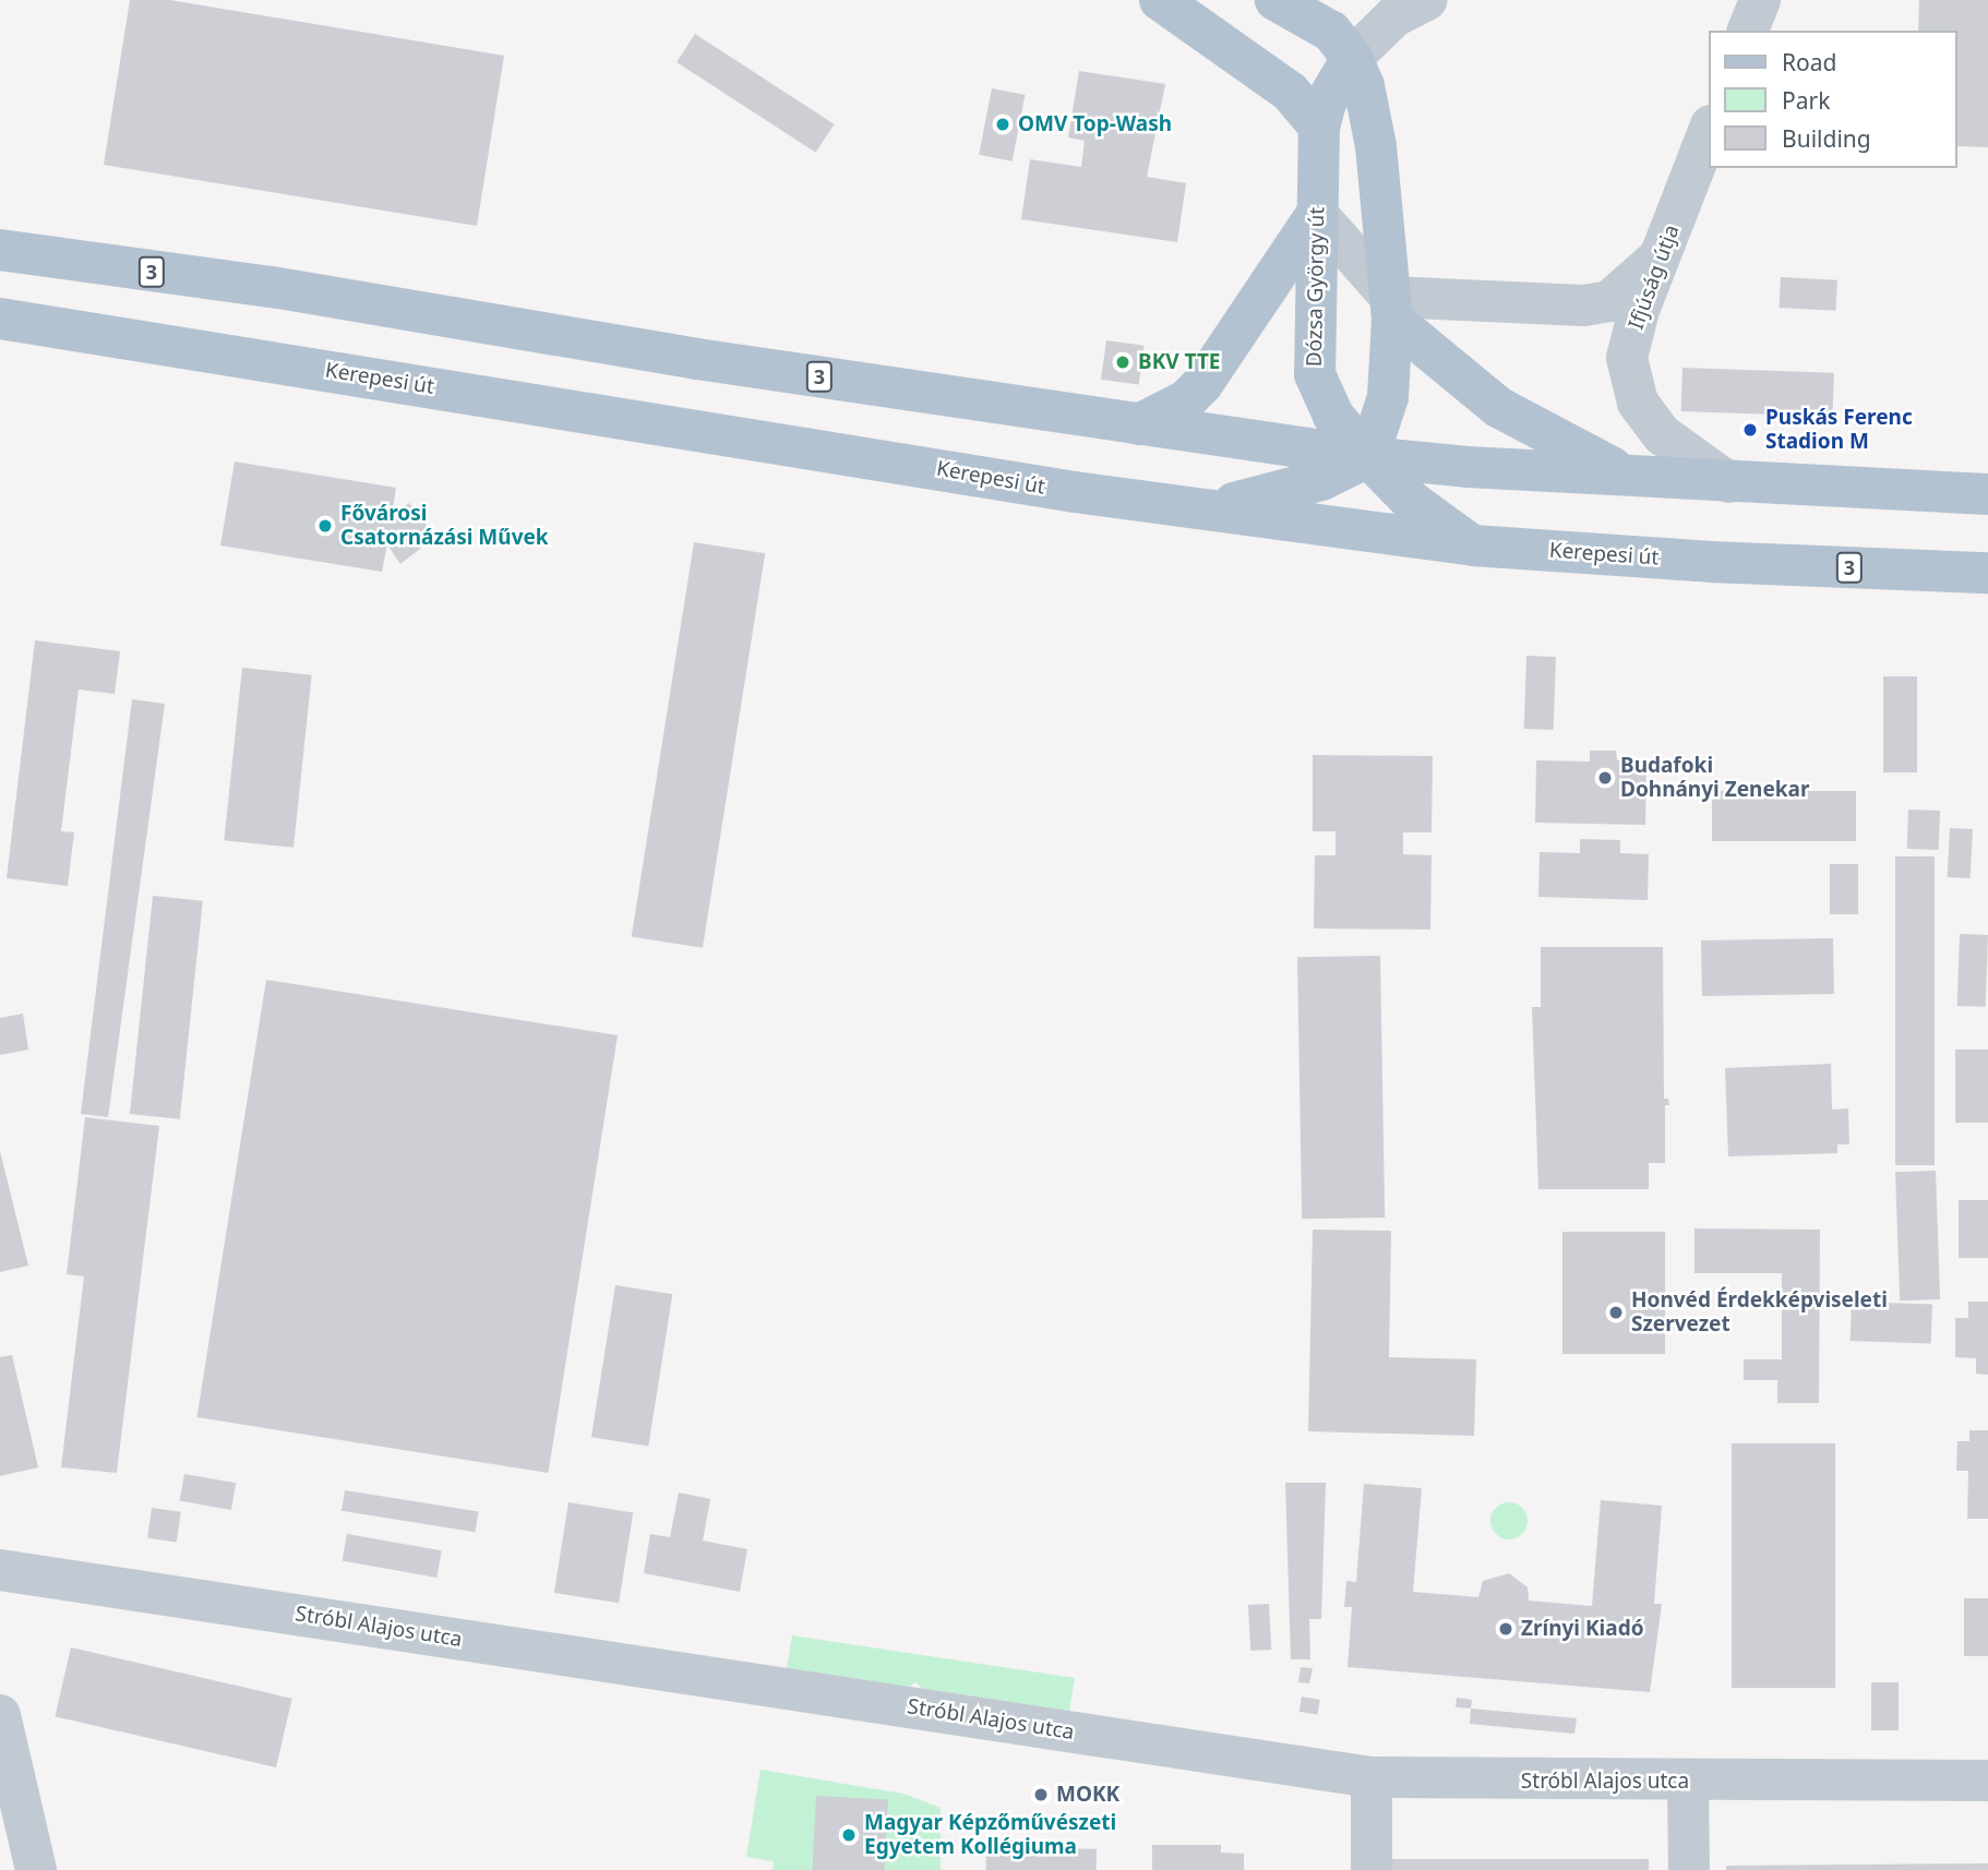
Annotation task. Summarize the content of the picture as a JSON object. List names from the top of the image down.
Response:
{
  "streets": {
    "main road": ["3", "Dózsa György út", "Kerepesi út"],
    "street": ["Ifjúság útja", "Stróbl Alajos utca"]
  },
  "crossings": [
    ["3", "Ifjúság útja"],
    ["3", "Dózsa György út"],
    ["Dózsa György út", "Kerepesi út"]
  ],
  "places": [
    "OMV Top-Wash",
    "BKV TTE",
    "Puskás Ferenc Stadion M",
    "Fővárosi Csatornázási Művek",
    "Budafoki Dohnányi Zenekar",
    "Honvéd Érdekképviseleti Szervezet",
    "Zrínyi Kiadó",
    "MOKK",
    "Magyar Képzőművészeti Egyetem Kollégiuma"
  ],
  "legend": ["Road", "Park", "Building"]
}
